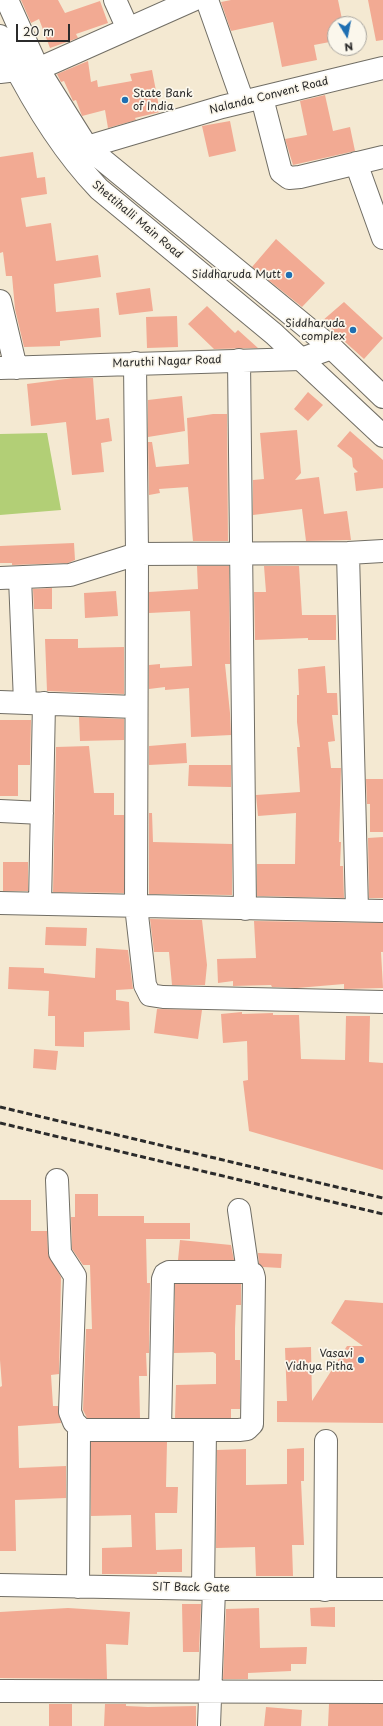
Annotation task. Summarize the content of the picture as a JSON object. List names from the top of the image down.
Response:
{
  "streets": {
    "street": [
      "Nalanda Convent Road",
      "Shettihalli Main Road",
      "Maruthi Nagar Road",
      "SIT Back Gate"
    ]
  },
  "crossings": [
    ["Nalanda Convent Road", "Shettihalli Main Road"],
    ["Shettihalli Main Road", "Maruthi Nagar Road"]
  ],
  "places": [
    "State Bank of India",
    "Siddharuda Mutt",
    "Siddharuda complex",
    "Vasavi Vidhya Pitha"
  ],
  "scale_bar": "20 m",
  "north": "bottom"
}
